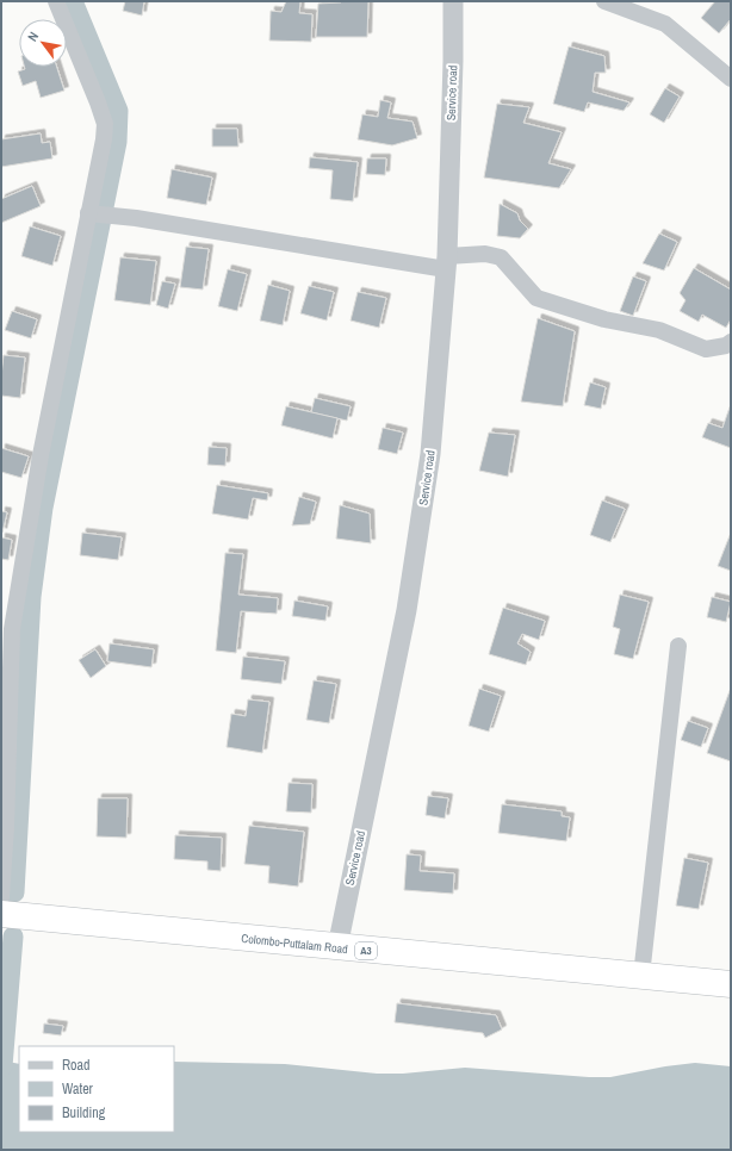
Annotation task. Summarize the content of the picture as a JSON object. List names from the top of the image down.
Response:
{
  "streets": {
    "highway": ["Colombo-Puttalam Road", "A3"],
    "street": ["Service road"]
  },
  "crossings": [
    ["Service road", "Colombo-Puttalam Road"]
  ],
  "legend": ["Road", "Water", "Building"],
  "north": "top left"
}
